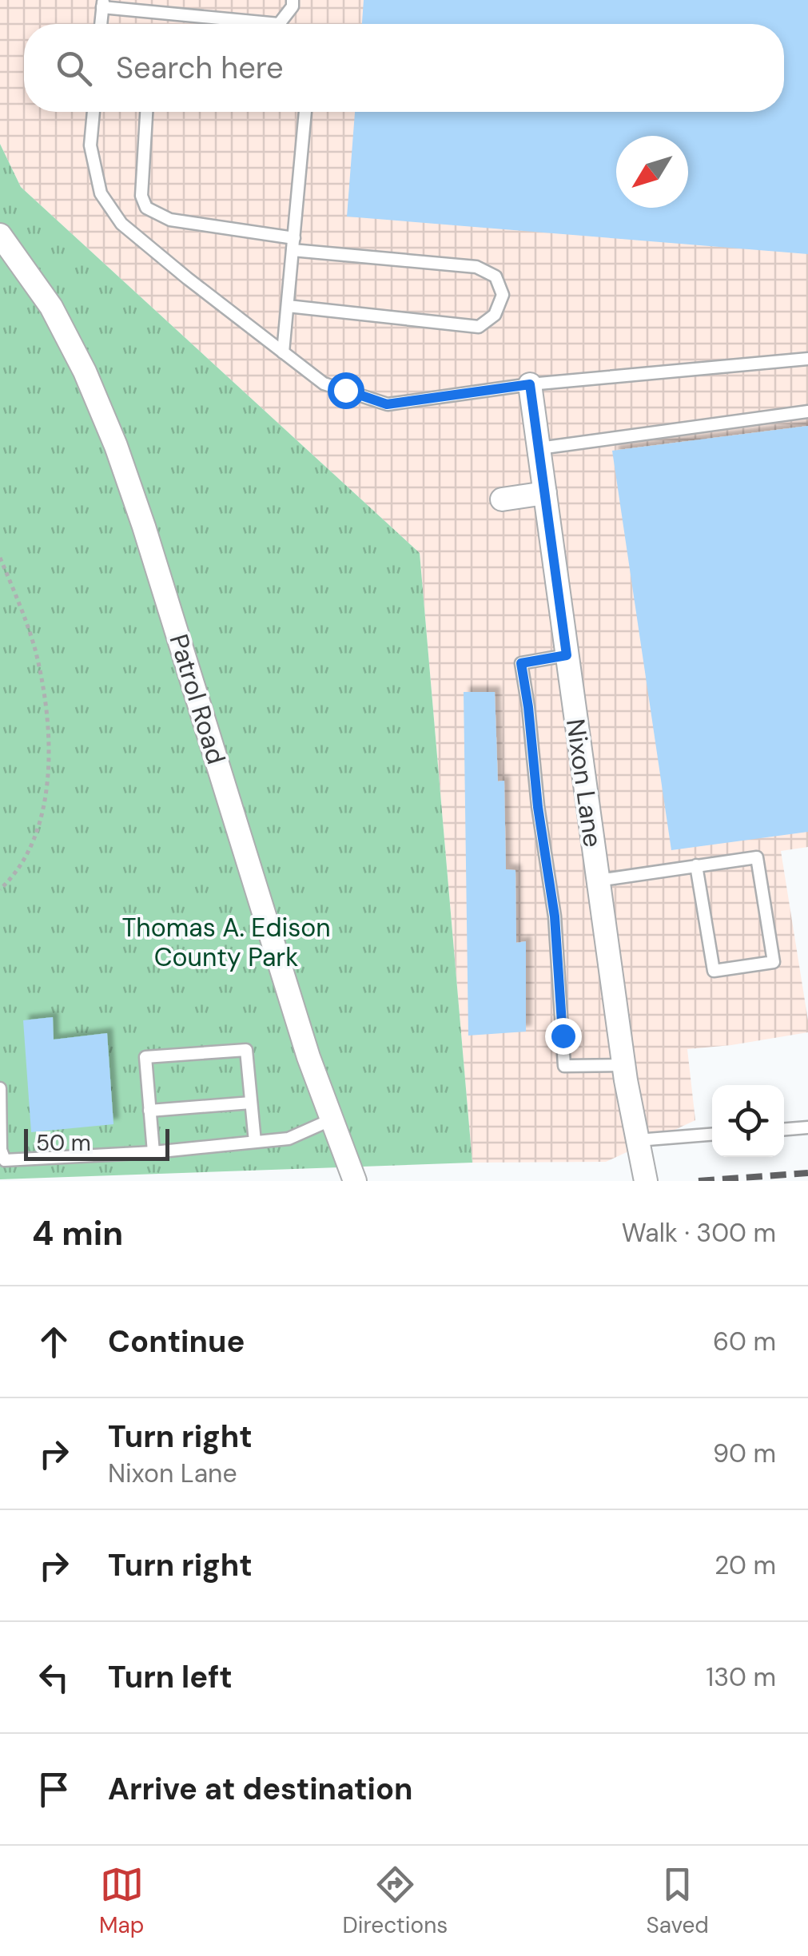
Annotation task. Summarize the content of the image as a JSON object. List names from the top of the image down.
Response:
{
  "streets": {
    "street": ["Patrol Road", "Nixon Lane"]
  },
  "parks": ["Thomas A. Edison County Park"],
  "scale_bar": "50 m",
  "north": "bottom left",
  "page": {
    "search": "Search here",
    "scale": "50 m",
    "heading": ["4 min", "Walk · 300 m"],
    "list": [
      ["Continue", "60 m"],
      ["Turn right", "Nixon Lane", "90 m"],
      ["Turn right", "20 m"],
      ["Turn left", "130 m"],
      "Arrive at destination"
    ],
    "nav": ["Map", "Directions", "Saved"]
  }
}
